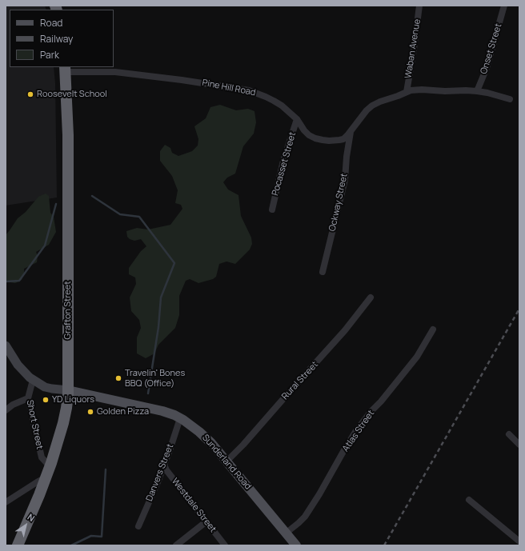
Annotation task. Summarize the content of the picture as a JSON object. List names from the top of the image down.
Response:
{
  "streets": {
    "highway": ["Grafton Street"],
    "main road": ["Sunderland Road"],
    "street": [
      "Waban Avenue",
      "Onset Street",
      "Pine Hill Road",
      "Pocasset Street",
      "Ockway Street",
      "Rural Street",
      "Short Street",
      "Atlas Street",
      "Danvers Street",
      "Westdale Street"
    ]
  },
  "crossings": [
    ["Waban Avenue", "Pine Hill Road"],
    ["Onset Street", "Pine Hill Road"],
    ["Pine Hill Road", "Pocasset Street"],
    ["Pine Hill Road", "Ockway Street"],
    ["Pine Hill Road", "Grafton Street"],
    ["Grafton Street", "Short Street"],
    ["Grafton Street", "Sunderland Road"],
    ["Rural Street", "Sunderland Road"],
    ["Short Street", "Sunderland Road"],
    ["Atlas Street", "Sunderland Road"],
    ["Sunderland Road", "Danvers Street"],
    ["Danvers Street", "Westdale Street"]
  ],
  "places": [
    "Roosevelt School",
    "Travelin' Bones BBQ (Office)",
    "YD Liquors",
    "Golden Pizza"
  ],
  "legend": ["Road", "Railway", "Park"],
  "north": "top right"
}
